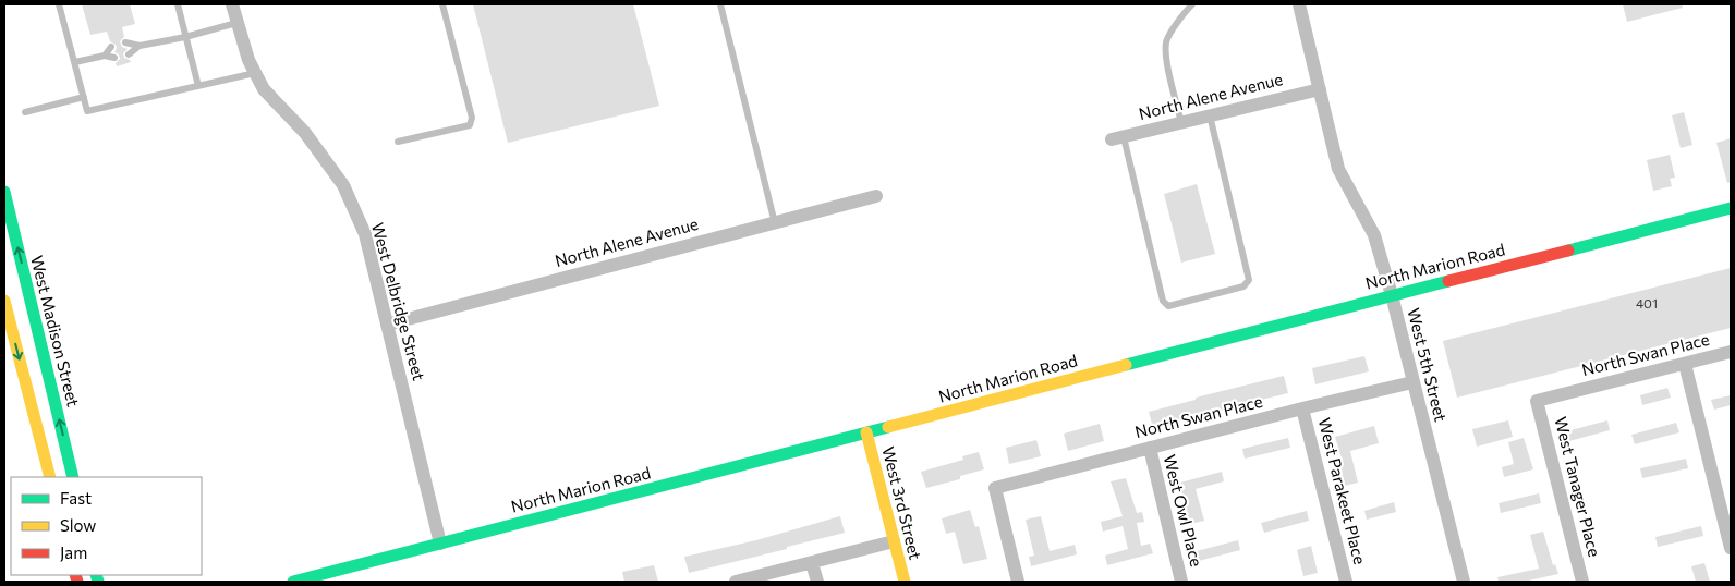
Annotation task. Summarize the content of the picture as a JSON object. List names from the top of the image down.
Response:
{
  "streets": {
    "main road": ["North Marion Road", "West Madison Street", "West 3rd Street"],
    "street": [
      "North Alene Avenue",
      "West Delbridge Street",
      "North Swan Place",
      "West 5th Street",
      "West Tanager Place",
      "West Parakeet Place",
      "West Owl Place"
    ]
  },
  "crossings": [
    ["North Alene Avenue", "West Delbridge Street"],
    ["North Alene Avenue", "West 5th Street"],
    ["North Marion Road", "West Delbridge Street"],
    ["North Marion Road", "West 5th Street"],
    ["North Marion Road", "West 3rd Street"],
    ["North Swan Place", "West 5th Street"],
    ["North Swan Place", "West Tanager Place"],
    ["North Swan Place", "West Parakeet Place"],
    ["North Swan Place", "West Owl Place"]
  ],
  "house_numbers": ["401"],
  "legend": ["Fast", "Slow", "Jam"]
}
